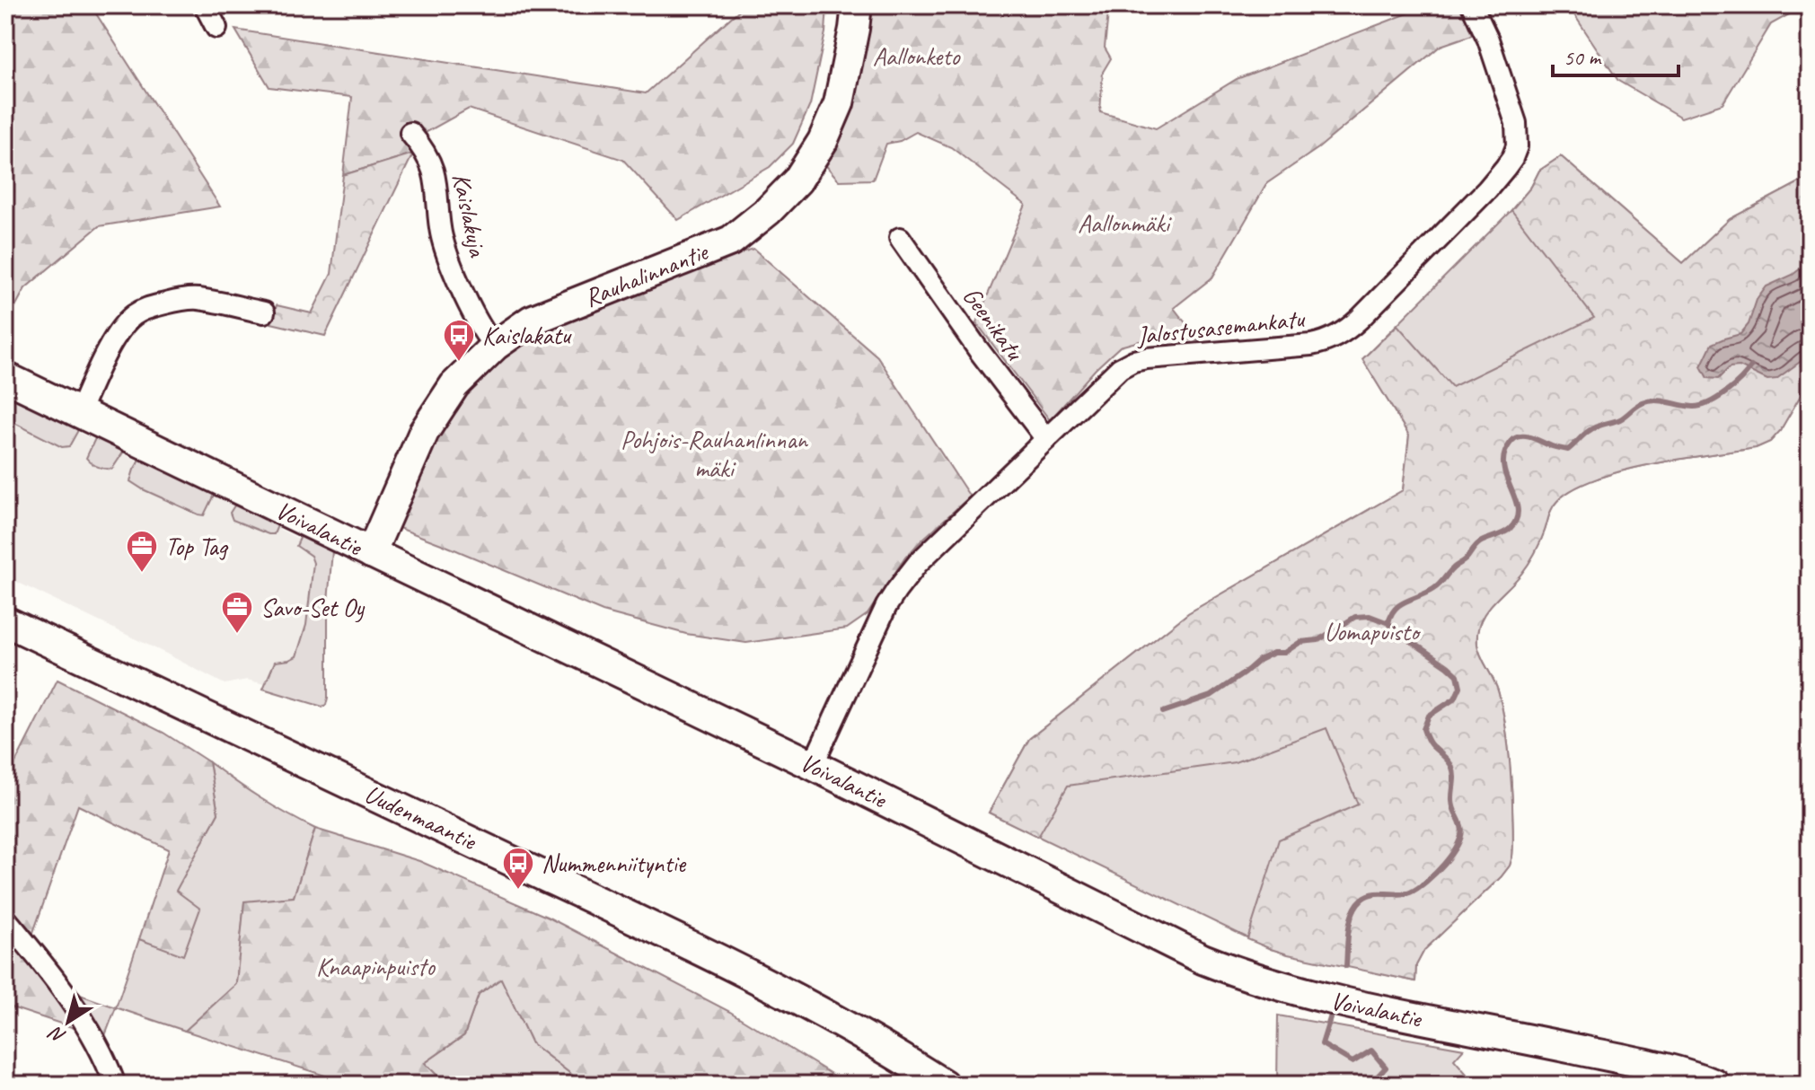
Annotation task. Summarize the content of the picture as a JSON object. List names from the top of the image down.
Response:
{
  "streets": {
    "street": [
      "Kaislakuja",
      "Rauhalinnantie",
      "Geenikatu",
      "Jalostusasemankatu",
      "Voivalantie",
      "Uudenmaantie"
    ]
  },
  "crossings": [
    ["Kaislakuja", "Rauhalinnantie"],
    ["Rauhalinnantie", "Voivalantie"],
    ["Geenikatu", "Jalostusasemankatu"],
    ["Jalostusasemankatu", "Voivalantie"]
  ],
  "parks": [
    "Aallonketo",
    "Aallonmäki",
    "Pohjois-Rauhanlinnan mäki",
    "Uomapuisto",
    "Knaapinpuisto"
  ],
  "places": {
    "bus stop": ["Kaislakatu", "Nummenniityntie"],
    "office": ["Top Tag", "Savo-Set Oy"]
  },
  "scale_bar": "50 m",
  "north": "bottom left"
}
